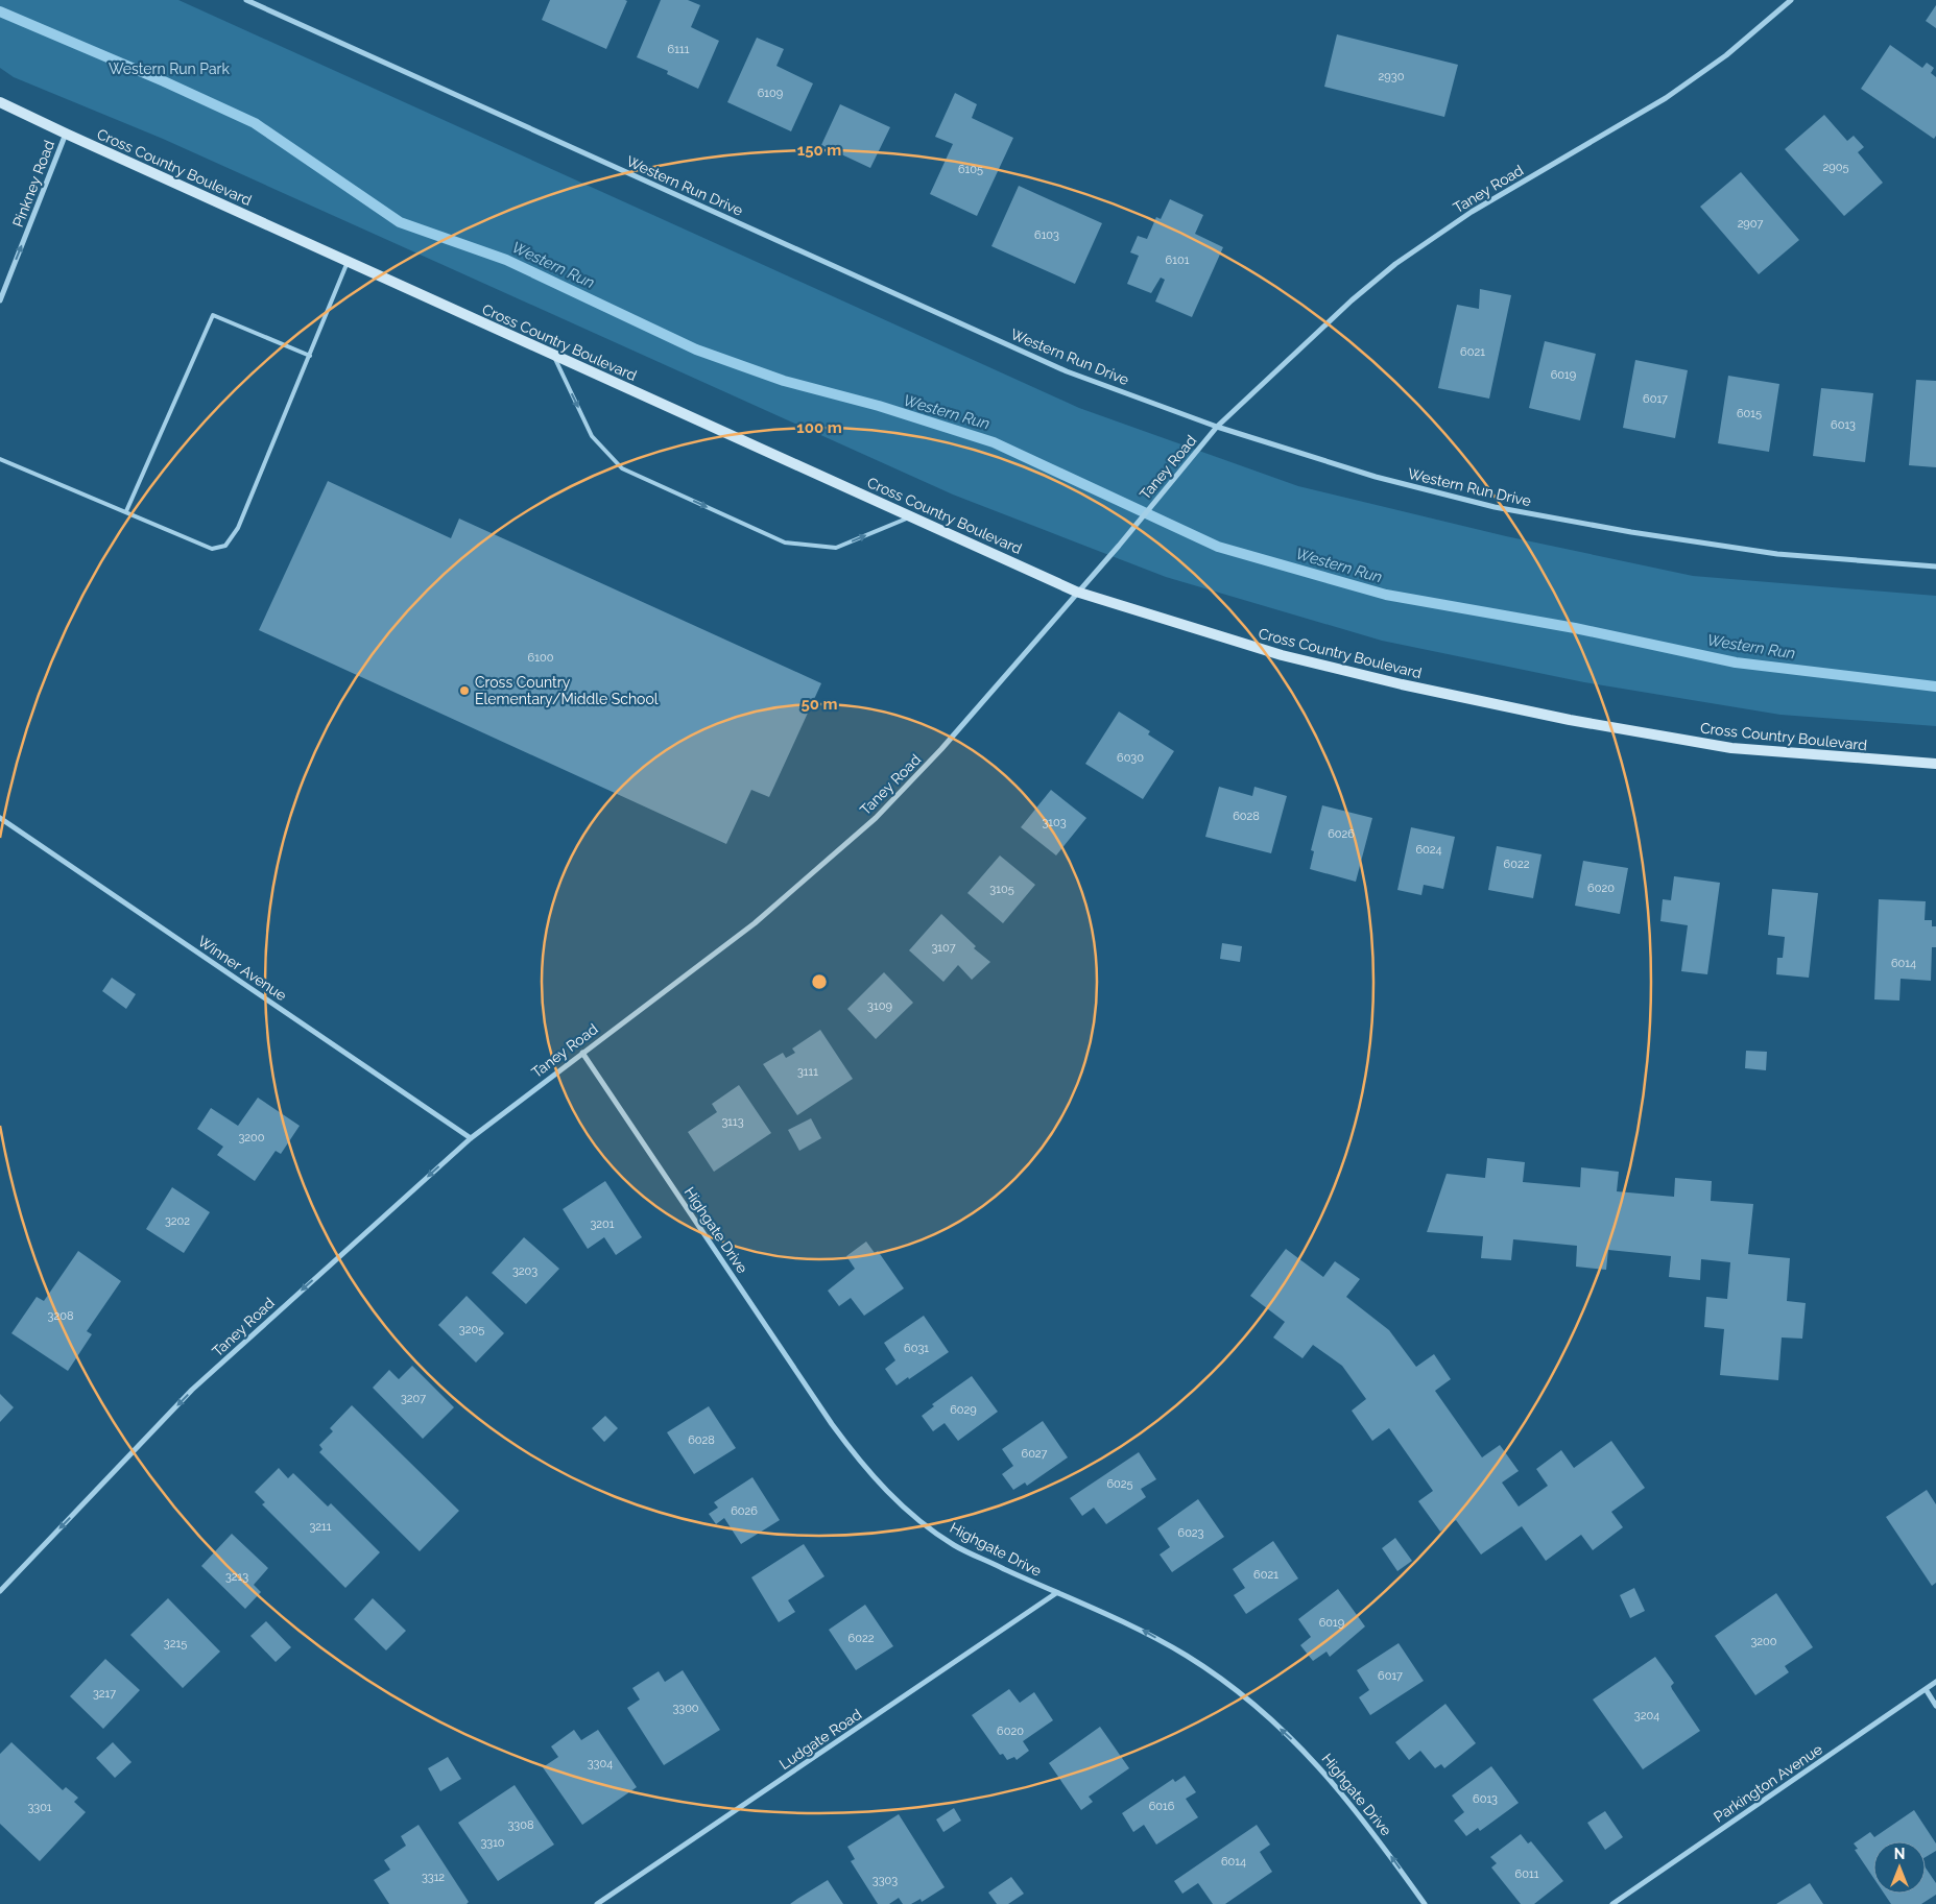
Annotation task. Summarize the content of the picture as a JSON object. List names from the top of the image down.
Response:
{
  "streets": {
    "main road": ["Cross Country Boulevard"],
    "street": [
      "Pinkney Road",
      "Western Run Drive",
      "Taney Road",
      "Winner Avenue",
      "Highgate Drive",
      "Ludgate Road",
      "Parkington Avenue"
    ]
  },
  "crossings": [
    ["Cross Country Boulevard", "Pinkney Road"],
    ["Cross Country Boulevard", "Taney Road"],
    ["Western Run Drive", "Taney Road"],
    ["Taney Road", "Winner Avenue"],
    ["Taney Road", "Highgate Drive"],
    ["Highgate Drive", "Ludgate Road"]
  ],
  "one_way": ["Pinkney Road", "Highgate Drive"],
  "water": ["Western Run"],
  "parks": ["Western Run Park"],
  "places": ["Cross Country Elementary/Middle School"],
  "house_numbers": [
    "6111",
    "2930",
    "6109",
    "2905",
    "6105",
    "2907",
    "6103",
    "6101",
    "6021",
    "6019",
    "6017",
    "6015",
    "6013",
    "6100",
    "6030",
    "6028",
    "3103",
    "6026",
    "6024",
    "6022",
    "6020",
    "3105",
    "3107",
    "6014",
    "3109",
    "3111",
    "3113",
    "3200",
    "3202",
    "3201",
    "3203",
    "3208",
    "3205",
    "6031",
    "3207",
    "6029",
    "6028",
    "6027",
    "6025",
    "6026",
    "3211",
    "6023",
    "6021",
    "3213",
    "6019",
    "6022",
    "3200",
    "3215",
    "6017",
    "3217",
    "3300",
    "3204",
    "6020",
    "3304",
    "6013",
    "6016",
    "3301",
    "3308",
    "3310",
    "6014",
    "6011",
    "3312",
    "3303"
  ],
  "north": "top",
  "rings": ["150 m", "100 m", "50 m"]
}
